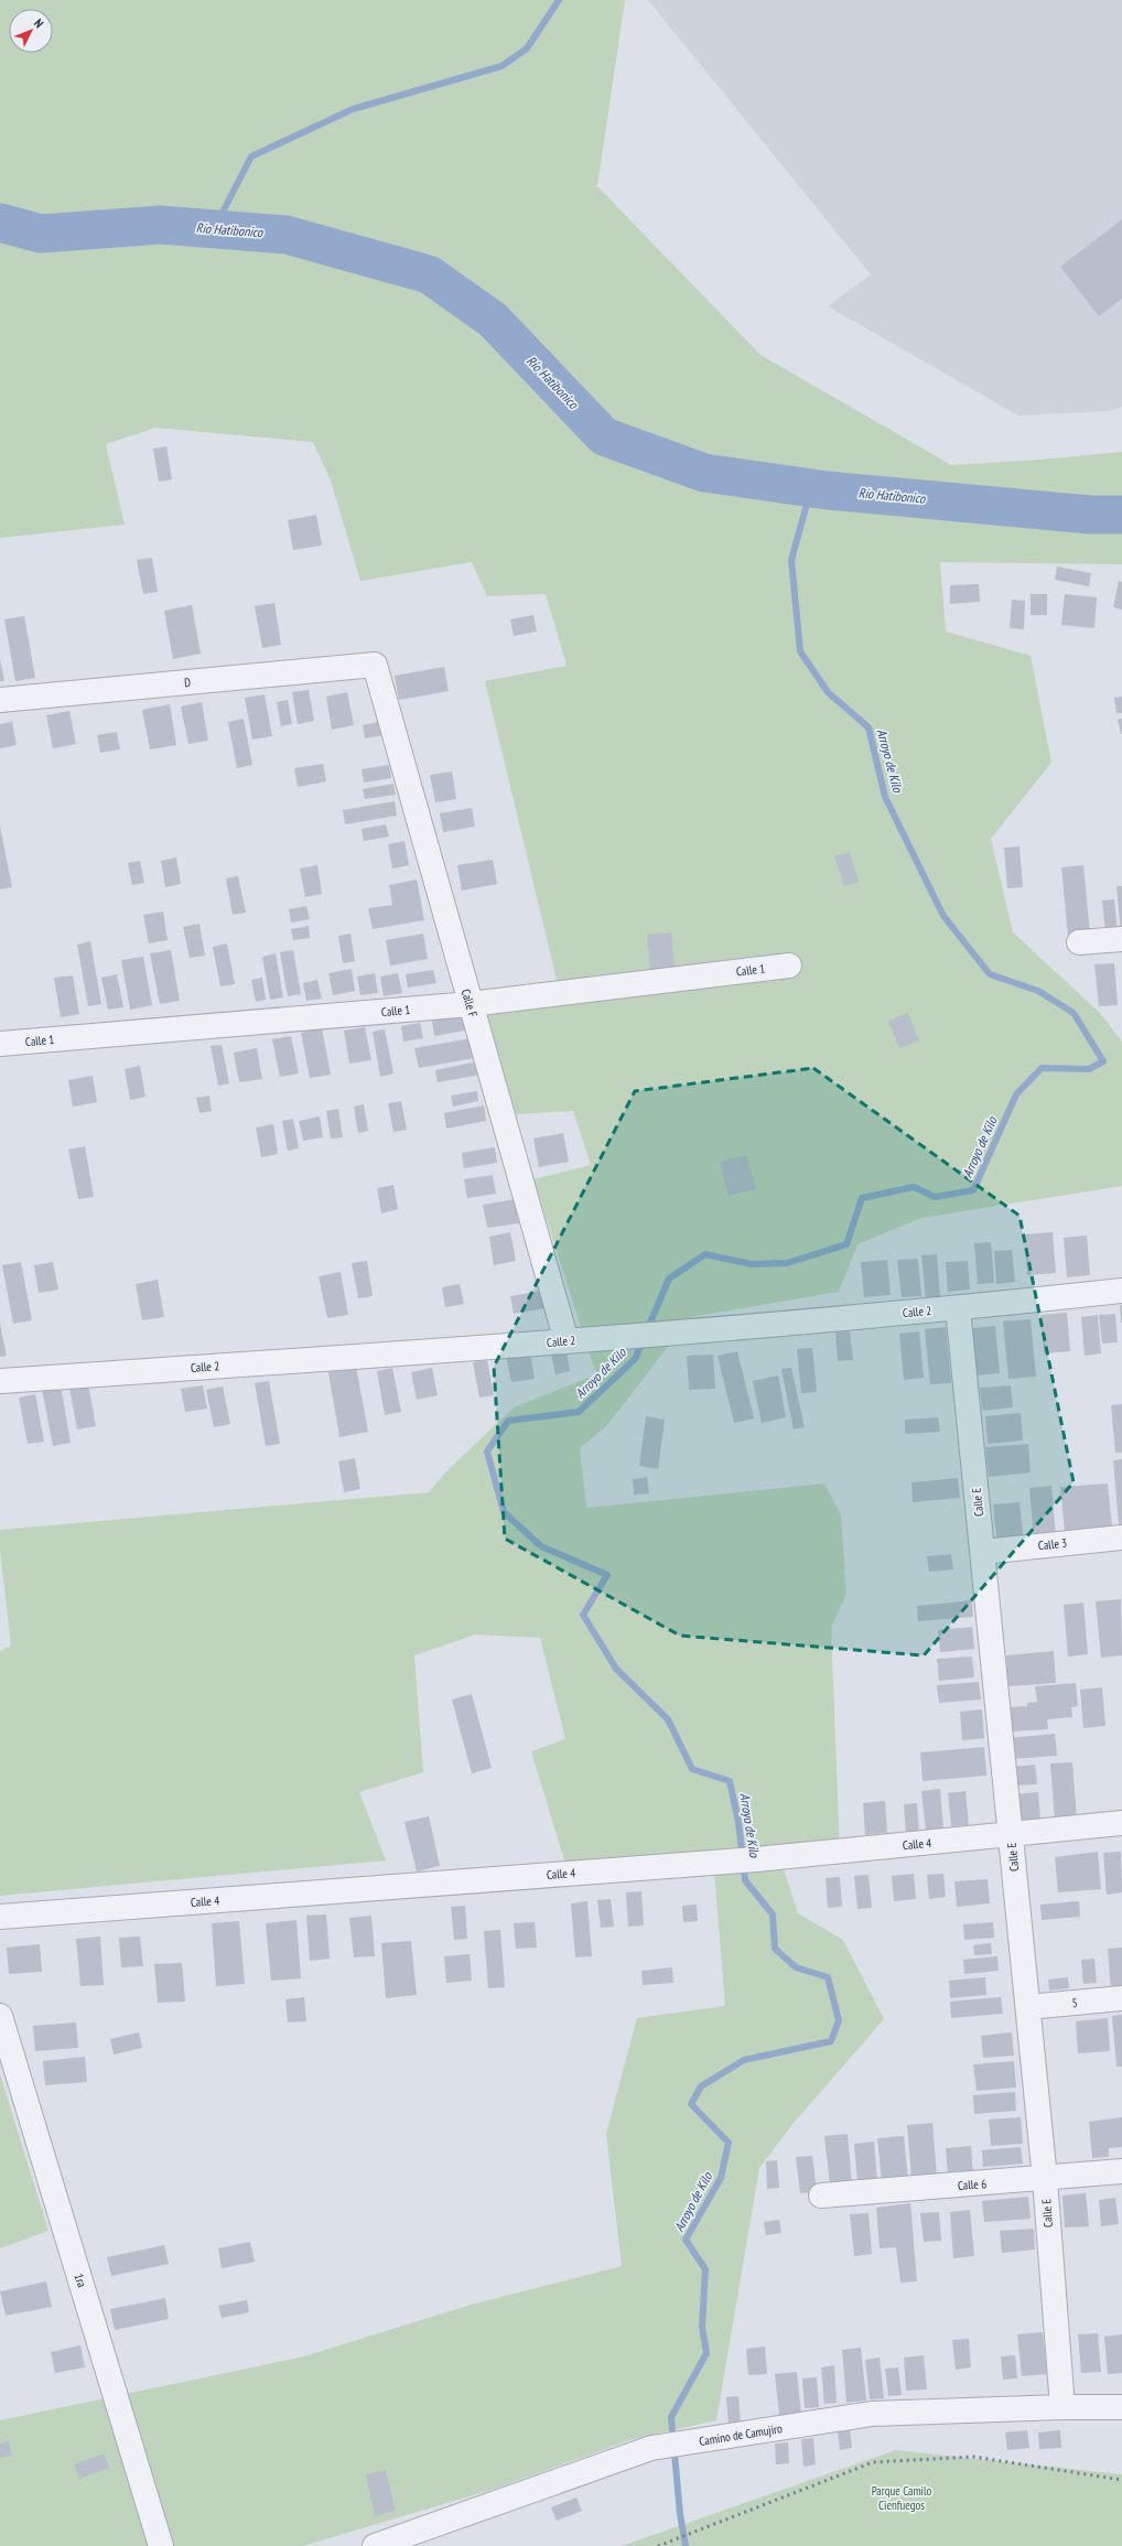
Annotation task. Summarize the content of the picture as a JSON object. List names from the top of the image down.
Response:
{
  "streets": {
    "street": [
      "D",
      "Calle 1",
      "Calle F",
      "Calle 2",
      "Calle E",
      "Calle 3",
      "Calle 4",
      "5",
      "Calle 6",
      "1ra",
      "Camino de Camujiro"
    ]
  },
  "crossings": [
    ["D", "Calle F"],
    ["Calle 1", "Calle F"],
    ["Calle F", "Calle 2"],
    ["Calle 2", "Calle E"],
    ["Calle E", "Calle 3"],
    ["Calle E", "Calle 4"],
    ["Calle E", "5"],
    ["Calle E", "Calle 6"],
    ["Calle E", "Camino de Camujiro"]
  ],
  "water": ["Río Hatibonico", "Arroyo de Kilo"],
  "parks": ["Parque Camilo Cienfuegos"],
  "north": "top right"
}
